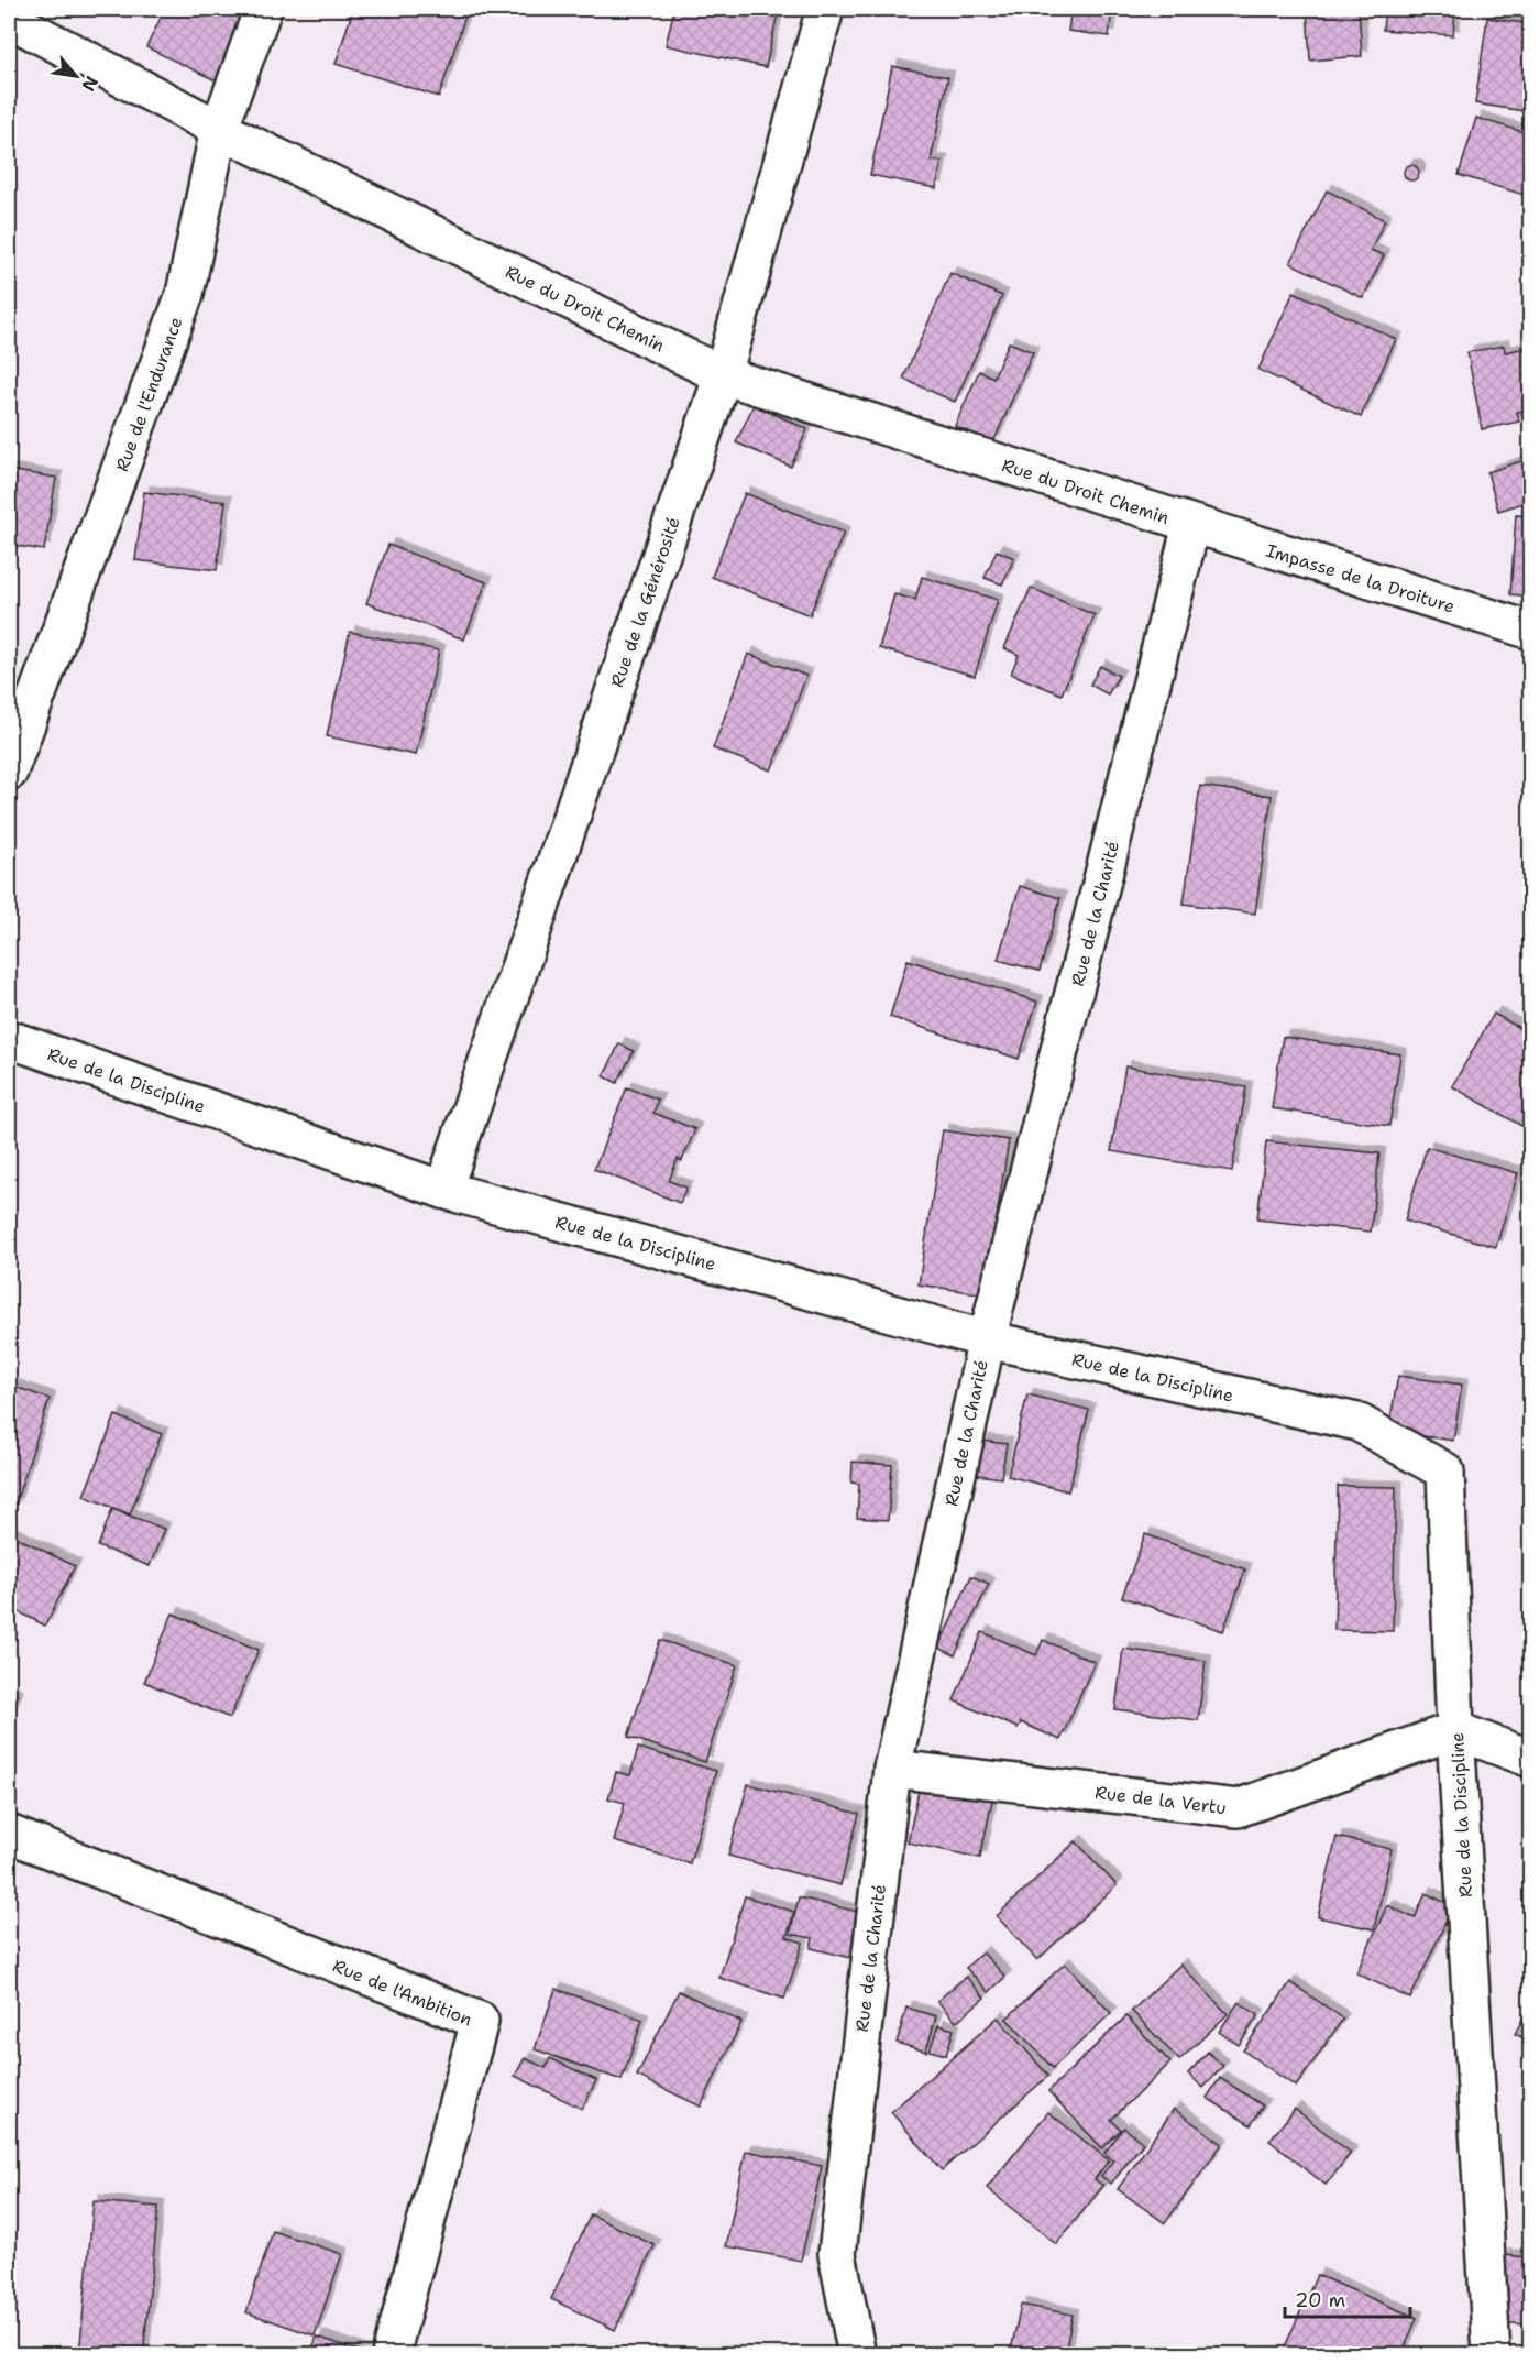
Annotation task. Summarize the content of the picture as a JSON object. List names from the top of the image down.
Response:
{
  "streets": {
    "street": [
      "Rue du Droit Chemin",
      "Rue de l'Endurance",
      "Impasse de la Droiture",
      "Rue de la Générosité",
      "Rue de la Charité",
      "Rue de la Discipline",
      "Rue de la Vertu",
      "Rue de l'Ambition"
    ]
  },
  "crossings": [
    ["Rue du Droit Chemin", "Rue de l'Endurance"],
    ["Rue du Droit Chemin", "Impasse de la Droiture"],
    ["Rue du Droit Chemin", "Rue de la Générosité"],
    ["Rue du Droit Chemin", "Rue de la Charité"],
    ["Impasse de la Droiture", "Rue de la Charité"],
    ["Rue de la Générosité", "Rue de la Discipline"],
    ["Rue de la Charité", "Rue de la Discipline"],
    ["Rue de la Charité", "Rue de la Vertu"],
    ["Rue de la Discipline", "Rue de la Vertu"]
  ],
  "scale_bar": "20 m",
  "north": "bottom right"
}
